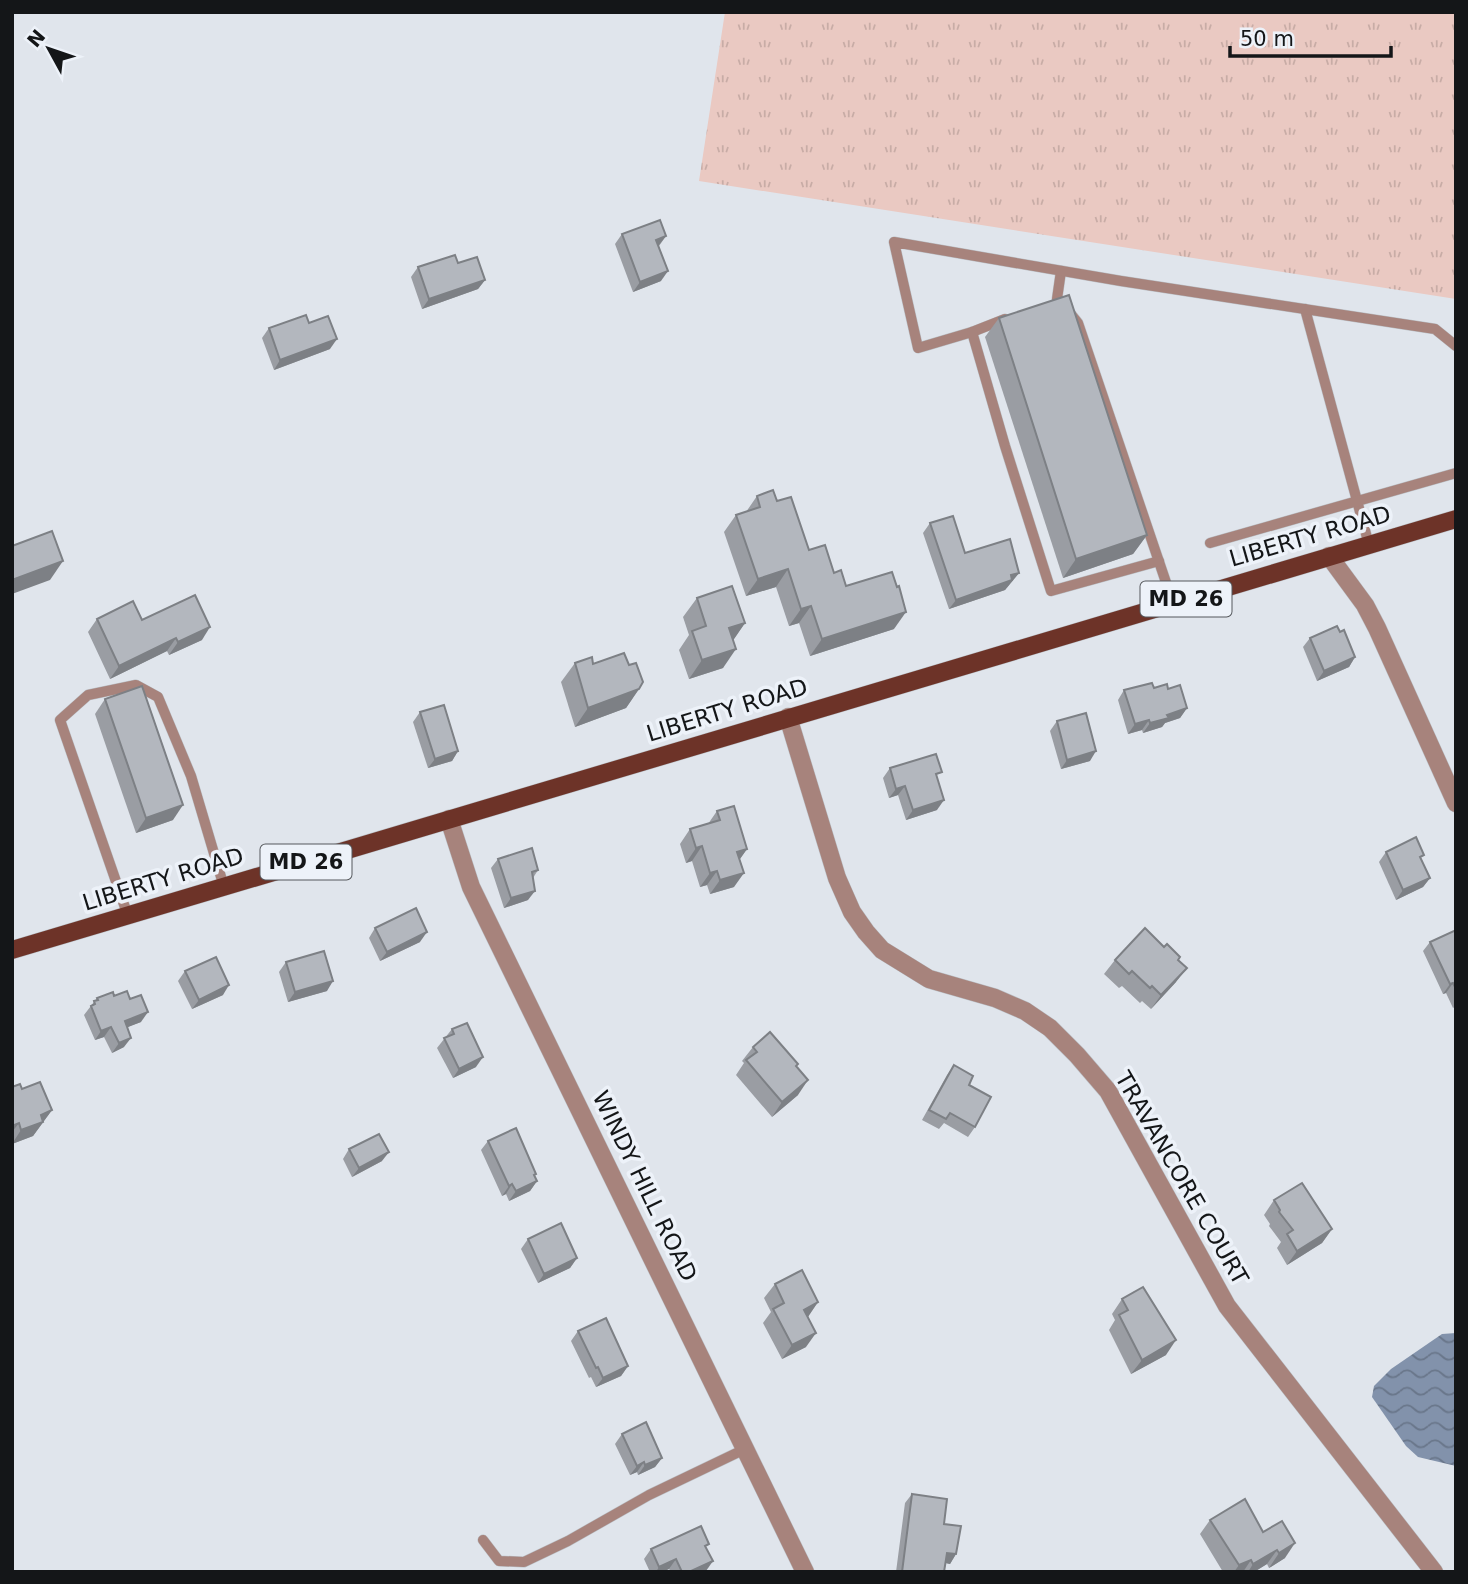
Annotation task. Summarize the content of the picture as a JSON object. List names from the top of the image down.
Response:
{
  "streets": {
    "main road": ["LIBERTY ROAD", "MD 26"],
    "street": ["TRAVANCORE COURT", "WINDY HILL ROAD"]
  },
  "crossings": [
    ["LIBERTY ROAD", "TRAVANCORE COURT"],
    ["LIBERTY ROAD", "WINDY HILL ROAD"]
  ],
  "scale_bar": "50 m",
  "north": "top left"
}
